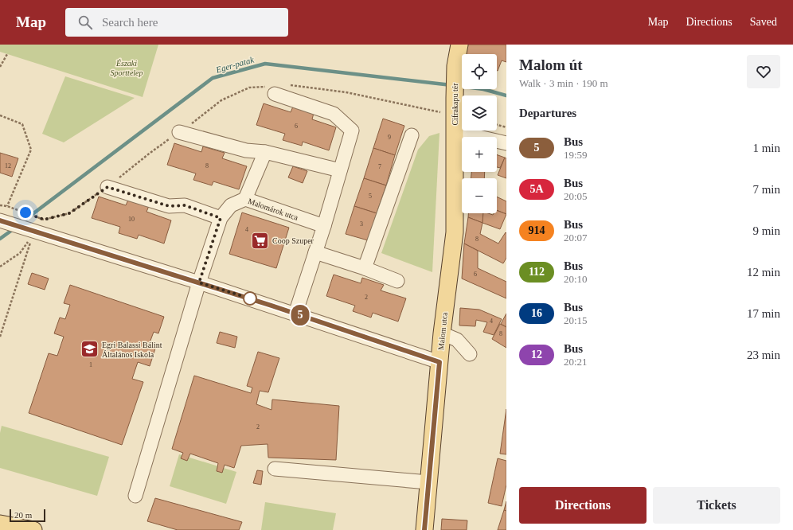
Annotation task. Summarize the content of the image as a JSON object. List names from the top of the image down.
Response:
{
  "streets": {
    "main road": ["Cifrakapu tér", "Malom utca"],
    "street": ["Malomárok utca"]
  },
  "crossings": [
    ["Cifrakapu tér", "Malom utca"]
  ],
  "water": ["Eger-patak"],
  "parks": ["Északi Sporttelep"],
  "places": {
    "supermarket": ["Coop Szuper"],
    "school or university": ["Egri Balassi Bálint Általános Iskola"]
  },
  "lines": ["bus line 5"],
  "house_numbers": [
    "6",
    "9",
    "12",
    "8",
    "7",
    "5",
    "10",
    "3",
    "4",
    "8",
    "6",
    "2",
    "4",
    "8",
    "1",
    "2"
  ],
  "scale_bar": "20 m",
  "page": {
    "header": "Map",
    "search": "Search here",
    "nav": ["Map", "Directions", "Saved"],
    "on_map": "5",
    "heading": [
      ["Malom út", "Walk · 3 min · 190 m"],
      "Departures"
    ],
    "map_buttons": ["+", "−"],
    "list": [
      {
        "mark": "5",
        "name": "Bus",
        "note": "19:59",
        "value": "1 min"
      },
      {
        "mark": "5A",
        "name": "Bus",
        "note": "20:05",
        "value": "7 min"
      },
      {
        "mark": "914",
        "name": "Bus",
        "note": "20:07",
        "value": "9 min"
      },
      {
        "mark": "112",
        "name": "Bus",
        "note": "20:10",
        "value": "12 min"
      },
      {
        "mark": "16",
        "name": "Bus",
        "note": "20:15",
        "value": "17 min"
      },
      {
        "mark": "12",
        "name": "Bus",
        "note": "20:21",
        "value": "23 min"
      }
    ],
    "buttons": ["Directions", "Tickets"],
    "scale": "20 m"
  }
}
